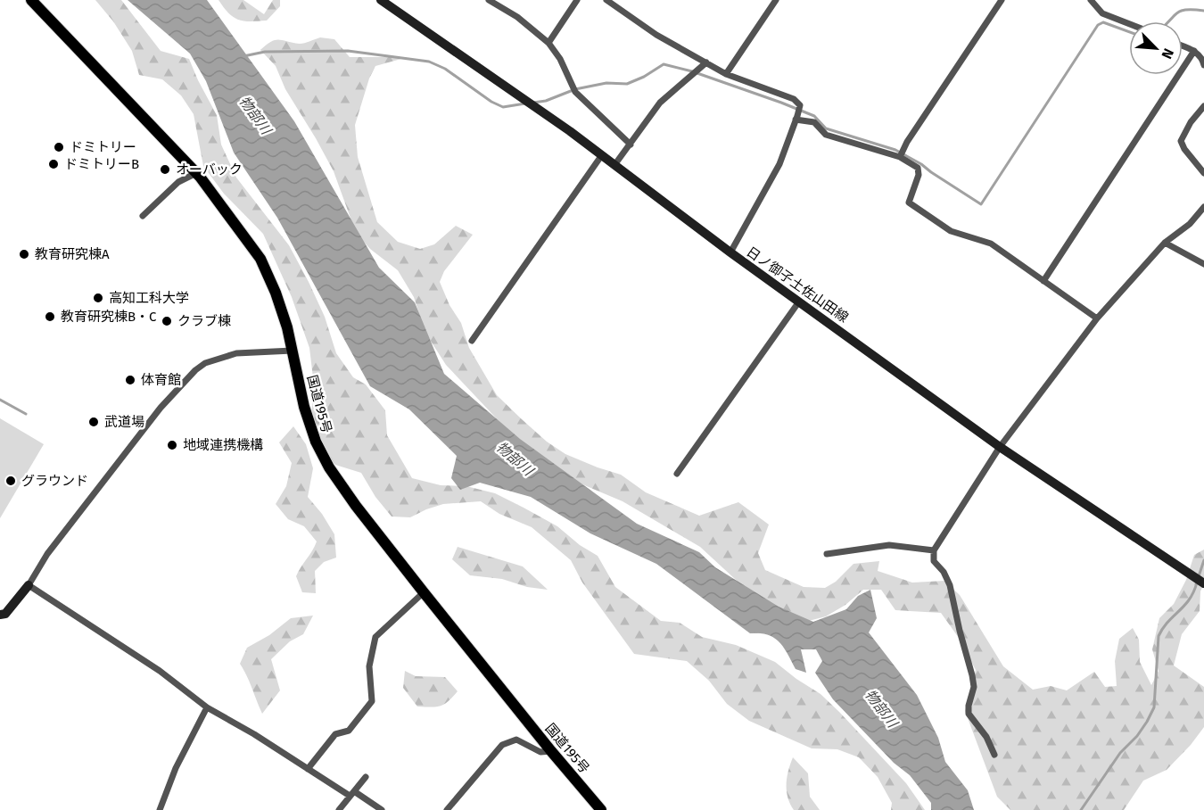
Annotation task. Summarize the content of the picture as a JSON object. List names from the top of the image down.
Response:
{
  "streets": {
    "highway": ["国道195号"],
    "main road": ["日ノ御子土佐山田線"]
  },
  "water": ["物部川"],
  "places": [
    "ドミトリー",
    "ドミトリーB",
    "オーバック",
    "教育研究棟A",
    "高知工科大学",
    "教育研究棟B・C",
    "クラブ棟",
    "体育館",
    "武道場",
    "地域連携機構",
    "グラウンド"
  ],
  "north": "bottom right"
}
